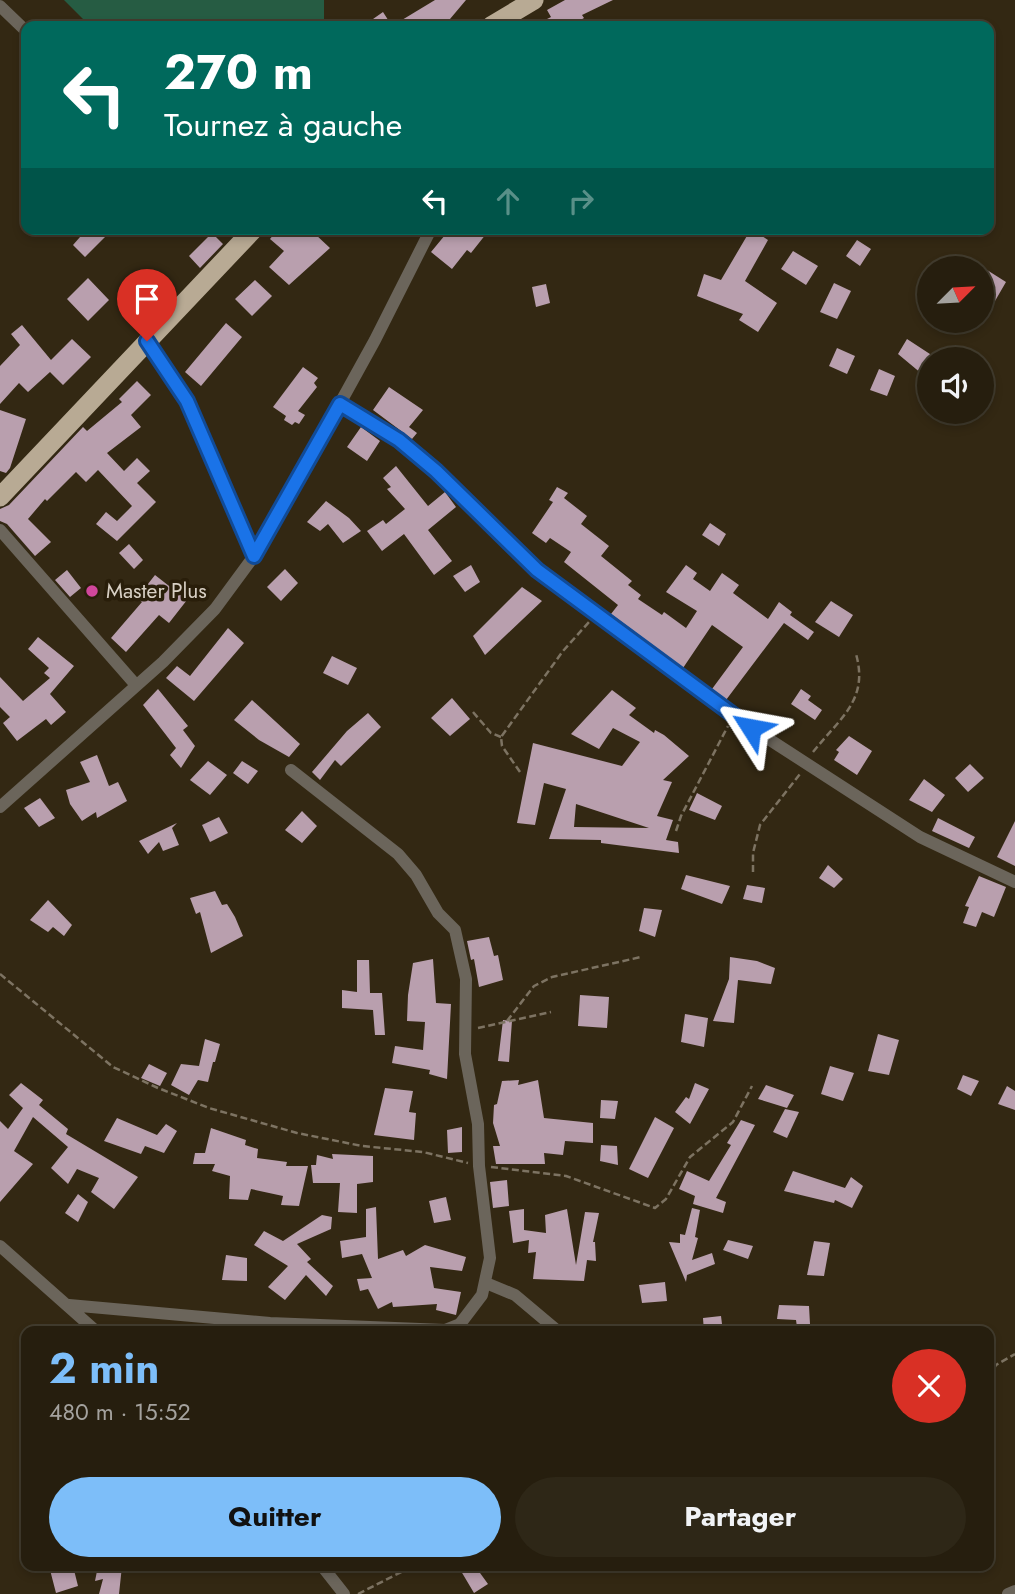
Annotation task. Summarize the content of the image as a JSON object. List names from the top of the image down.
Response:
{
  "places": ["Master Plus"],
  "north": "top right",
  "page": {
    "turn": ["270 m", "Tournez à gauche"],
    "heading": ["2 min", "480 m · 15:52"],
    "buttons": ["Quitter", "Partager"]
  }
}
